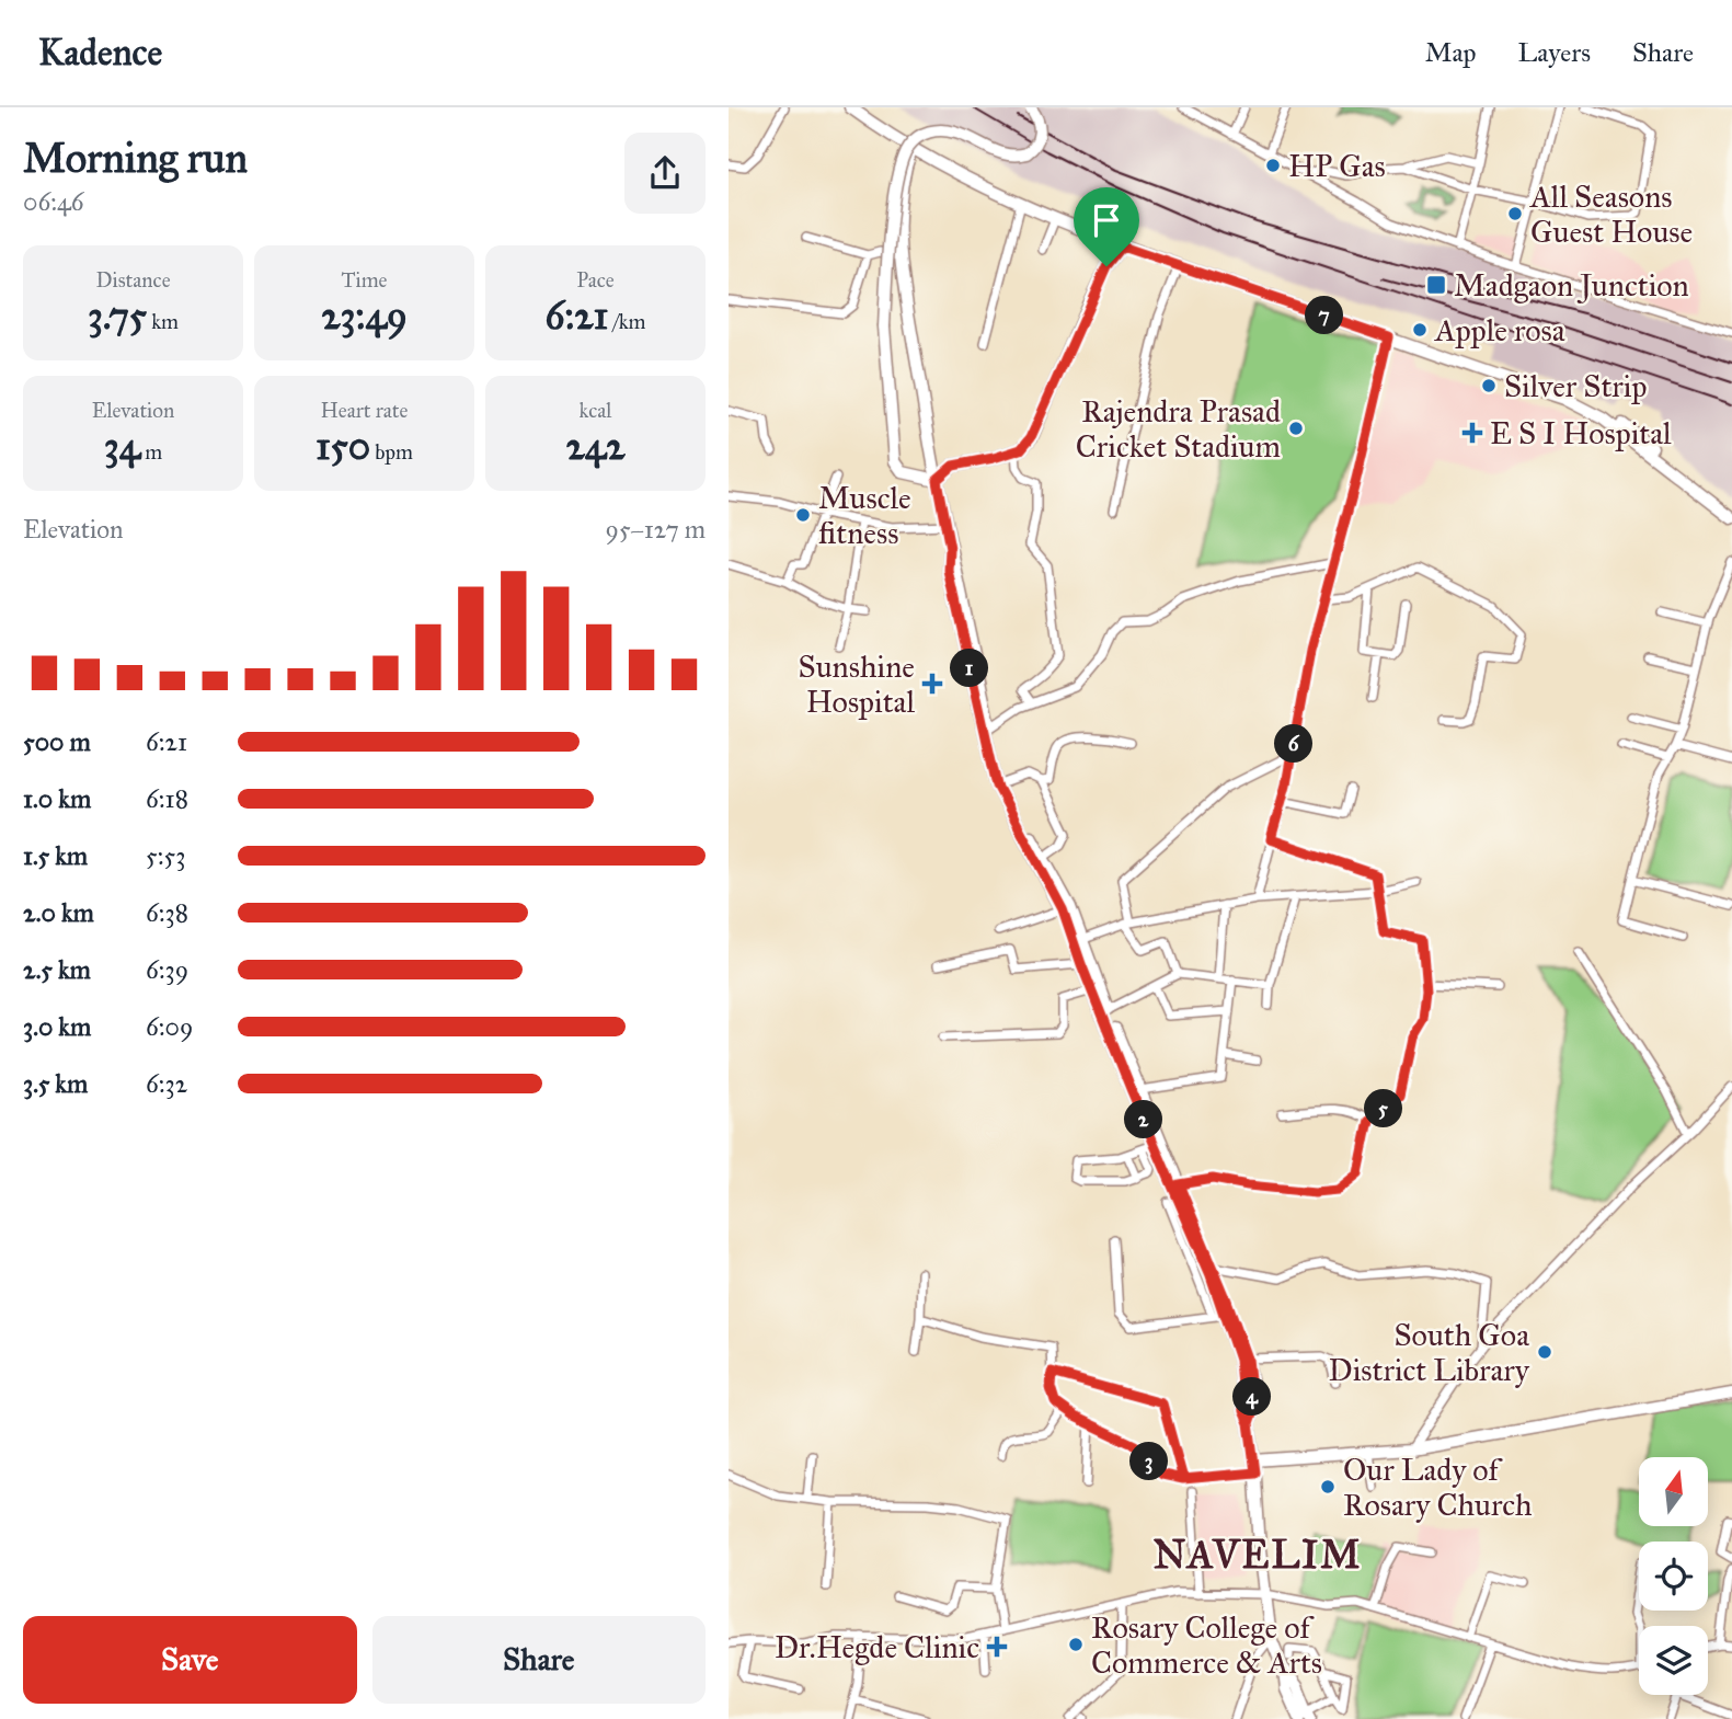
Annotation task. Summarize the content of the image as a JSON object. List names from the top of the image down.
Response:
{
  "districts": ["NAVELIM"],
  "places": {
    "other": [
      "HP Gas",
      "All Seasons Guest House",
      "Apple rosa",
      "Silver Strip",
      "Rajendra Prasad Cricket Stadium",
      "Muscle fitness",
      "South Goa District Library",
      "Our Lady of Rosary Church",
      "Rosary College of Commerce & Arts"
    ],
    "transit": ["Madgaon Junction"],
    "health": ["E S I Hospital", "Sunshine Hospital", "Dr.Hegde Clinic"]
  },
  "north": "top",
  "page": {
    "header": "Kadence",
    "nav": ["Map", "Layers", "Share"],
    "heading": ["Morning run", "06:46"],
    "stats": [
      ["Distance", "3.75 km"],
      ["Time", "23:49"],
      ["Pace", "6:21 /km"],
      ["Elevation", "34 m"],
      ["Heart rate", "150 bpm"],
      ["kcal", "242"]
    ],
    "pins": [
      "7",
      "1",
      "6",
      "5",
      "2",
      "4",
      "3"
    ],
    "chart": ["Elevation", "95–127 m"],
    "list": [
      {
        "name": "500 m",
        "note": "6:21"
      },
      {
        "name": "1.0 km",
        "note": "6:18"
      },
      {
        "name": "1.5 km",
        "note": "5:53"
      },
      {
        "name": "2.0 km",
        "note": "6:38"
      },
      {
        "name": "2.5 km",
        "note": "6:39"
      },
      {
        "name": "3.0 km",
        "note": "6:09"
      },
      {
        "name": "3.5 km",
        "note": "6:32"
      }
    ],
    "buttons": ["Save", "Share"]
  }
}
